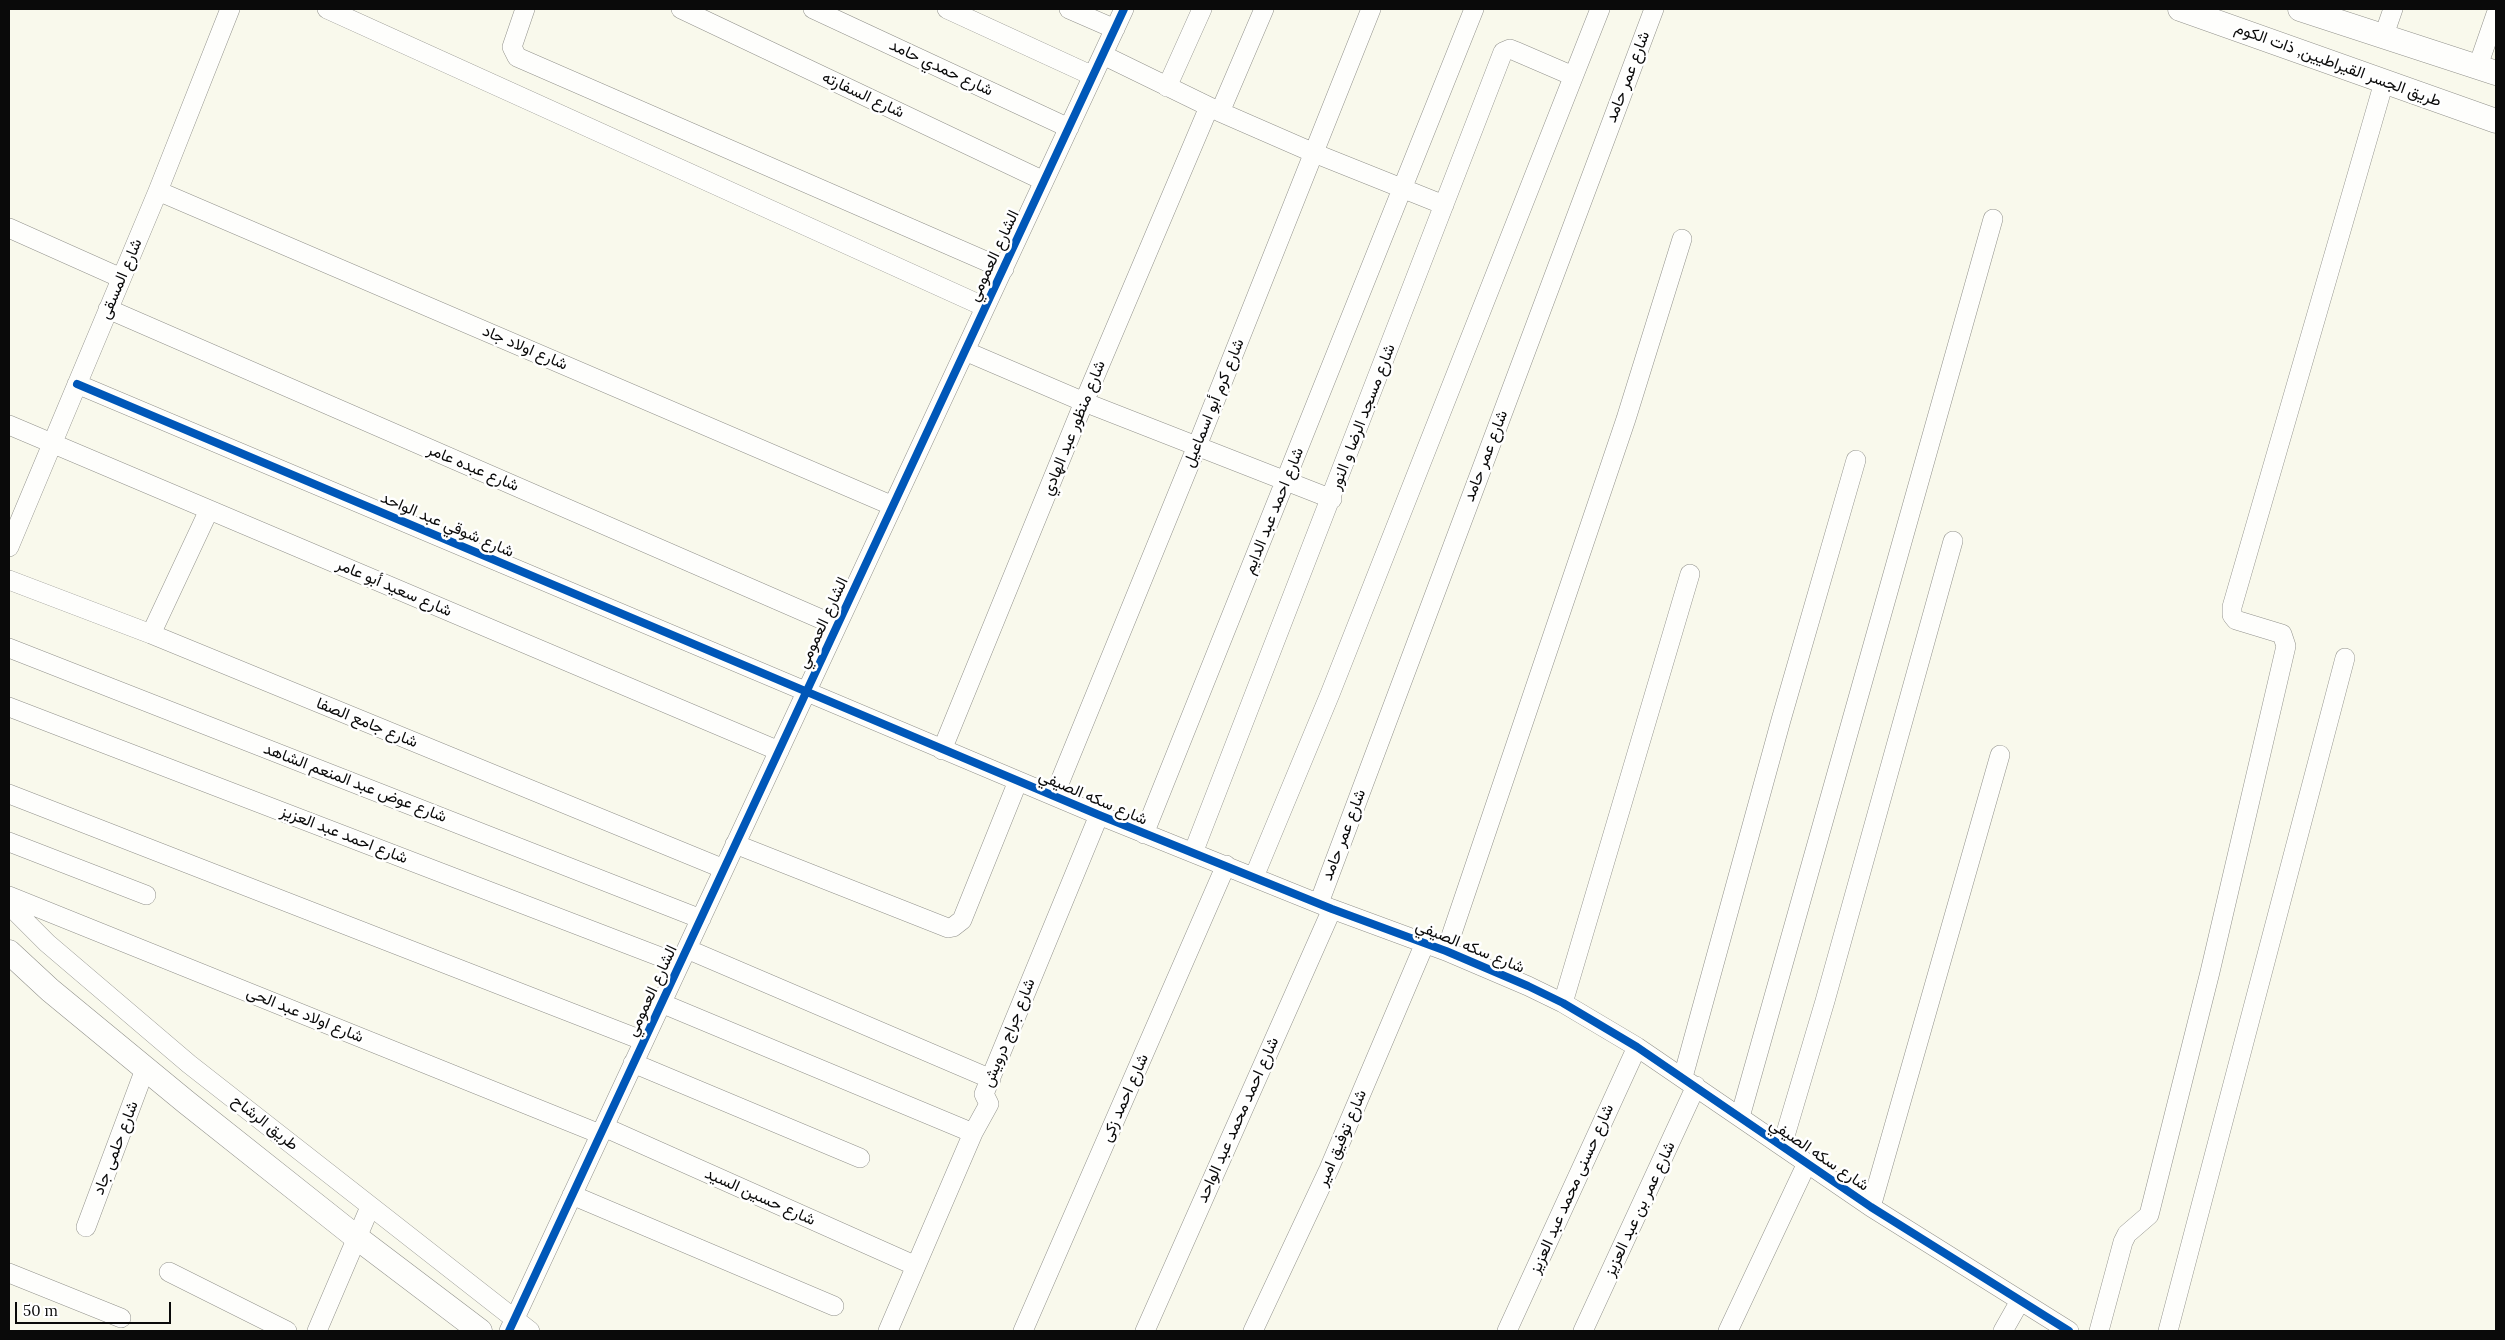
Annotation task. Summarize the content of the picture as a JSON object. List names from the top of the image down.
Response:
{
  "streets": {
    "street": [
      "طريق الجسر القيراطيين, ذات الكوم",
      "شارع حمدي حامد",
      "شارع عمر حامد",
      "شارع السفارته",
      "الشارع العمومي",
      "شارع المسقى",
      "شارع اولاد جاد",
      "شارع كرم أبو اسماعيل",
      "شارع مسجد الرضا و النور",
      "شارع منظور عبد الهادي",
      "شارع عبده عامر",
      "شارع احمد عبد الدايم",
      "شارع شوقي عبد الواحد",
      "شارع سعيد أبو عامر",
      "شارع جامع الصفا",
      "شارع عوض عبد المنعم الشاهد",
      "شارع سكه الصيفي",
      "شارع احمد عبد العزيز",
      "شارع اولاد عبد الحى",
      "شارع جراج درويش",
      "شارع احمد زكى",
      "شارع احمد محمد عبد الواحد",
      "طريق الرشاح",
      "شارع توفيق امير",
      "شارع حلمى جاد",
      "شارع حسنى محمد عبد العزيز",
      "شارع حسين السيد",
      "شارع عمر بن عبد العزيز"
    ]
  },
  "crossings": [
    ["شارع حمدي حامد", "الشارع العمومي"],
    ["شارع عمر حامد", "شارع سكه الصيفي"],
    ["شارع عمر حامد", "شارع احمد محمد عبد الواحد"],
    ["شارع السفارته", "الشارع العمومي"],
    ["الشارع العمومي", "شارع اولاد جاد"],
    ["الشارع العمومي", "شارع عبده عامر"],
    ["الشارع العمومي", "شارع شوقي عبد الواحد"],
    ["الشارع العمومي", "شارع سعيد أبو عامر"],
    ["الشارع العمومي", "شارع جامع الصفا"],
    ["الشارع العمومي", "شارع عوض عبد المنعم الشاهد"],
    ["الشارع العمومي", "شارع سكه الصيفي"],
    ["الشارع العمومي", "شارع احمد عبد العزيز"],
    ["الشارع العمومي", "شارع اولاد عبد الحى"],
    ["الشارع العمومي", "طريق الرشاح"],
    ["الشارع العمومي", "شارع حسين السيد"],
    ["شارع المسقى", "شارع اولاد جاد"],
    ["شارع المسقى", "شارع عبده عامر"],
    ["شارع المسقى", "شارع شوقي عبد الواحد"],
    ["شارع المسقى", "شارع سعيد أبو عامر"],
    ["شارع كرم أبو اسماعيل", "شارع سكه الصيفي"],
    ["شارع مسجد الرضا و النور", "شارع سكه الصيفي"],
    ["شارع منظور عبد الهادي", "شارع سكه الصيفي"],
    ["شارع احمد عبد الدايم", "شارع سكه الصيفي"],
    ["شارع شوقي عبد الواحد", "شارع سكه الصيفي"],
    ["شارع سكه الصيفي", "شارع جراج درويش"],
    ["شارع سكه الصيفي", "شارع احمد زكى"],
    ["شارع سكه الصيفي", "شارع احمد محمد عبد الواحد"],
    ["شارع سكه الصيفي", "شارع توفيق امير"],
    ["شارع سكه الصيفي", "شارع حسنى محمد عبد العزيز"],
    ["شارع سكه الصيفي", "شارع عمر بن عبد العزيز"],
    ["شارع احمد عبد العزيز", "شارع جراج درويش"],
    ["شارع اولاد عبد الحى", "شارع حسين السيد"],
    ["شارع جراج درويش", "شارع حسين السيد"],
    ["طريق الرشاح", "شارع حلمى جاد"]
  ],
  "scale_bar": "50 m"
}
